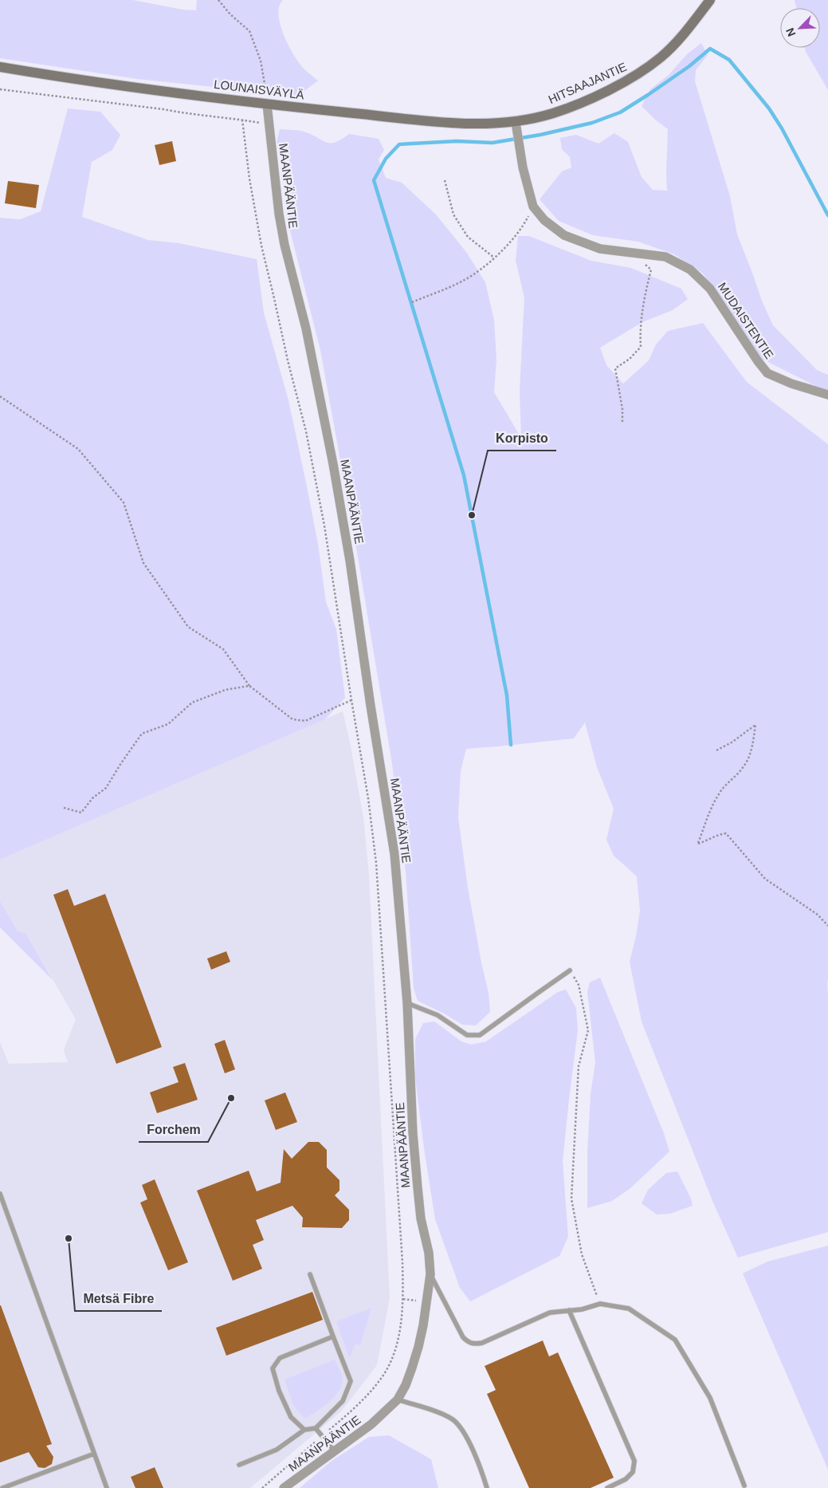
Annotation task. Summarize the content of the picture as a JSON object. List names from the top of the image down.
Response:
{
  "streets": {
    "street": [
      "HITSAAJANTIE",
      "LOUNAISVÄYLÄ",
      "MAANPÄÄNTIE",
      "MUDAISTENTIE"
    ]
  },
  "crossings": [
    ["HITSAAJANTIE", "LOUNAISVÄYLÄ"],
    ["HITSAAJANTIE", "MUDAISTENTIE"],
    ["LOUNAISVÄYLÄ", "MAANPÄÄNTIE"],
    ["LOUNAISVÄYLÄ", "MUDAISTENTIE"]
  ],
  "places": ["Korpisto", "Forchem", "Metsä Fibre"],
  "north": "bottom left"
}
